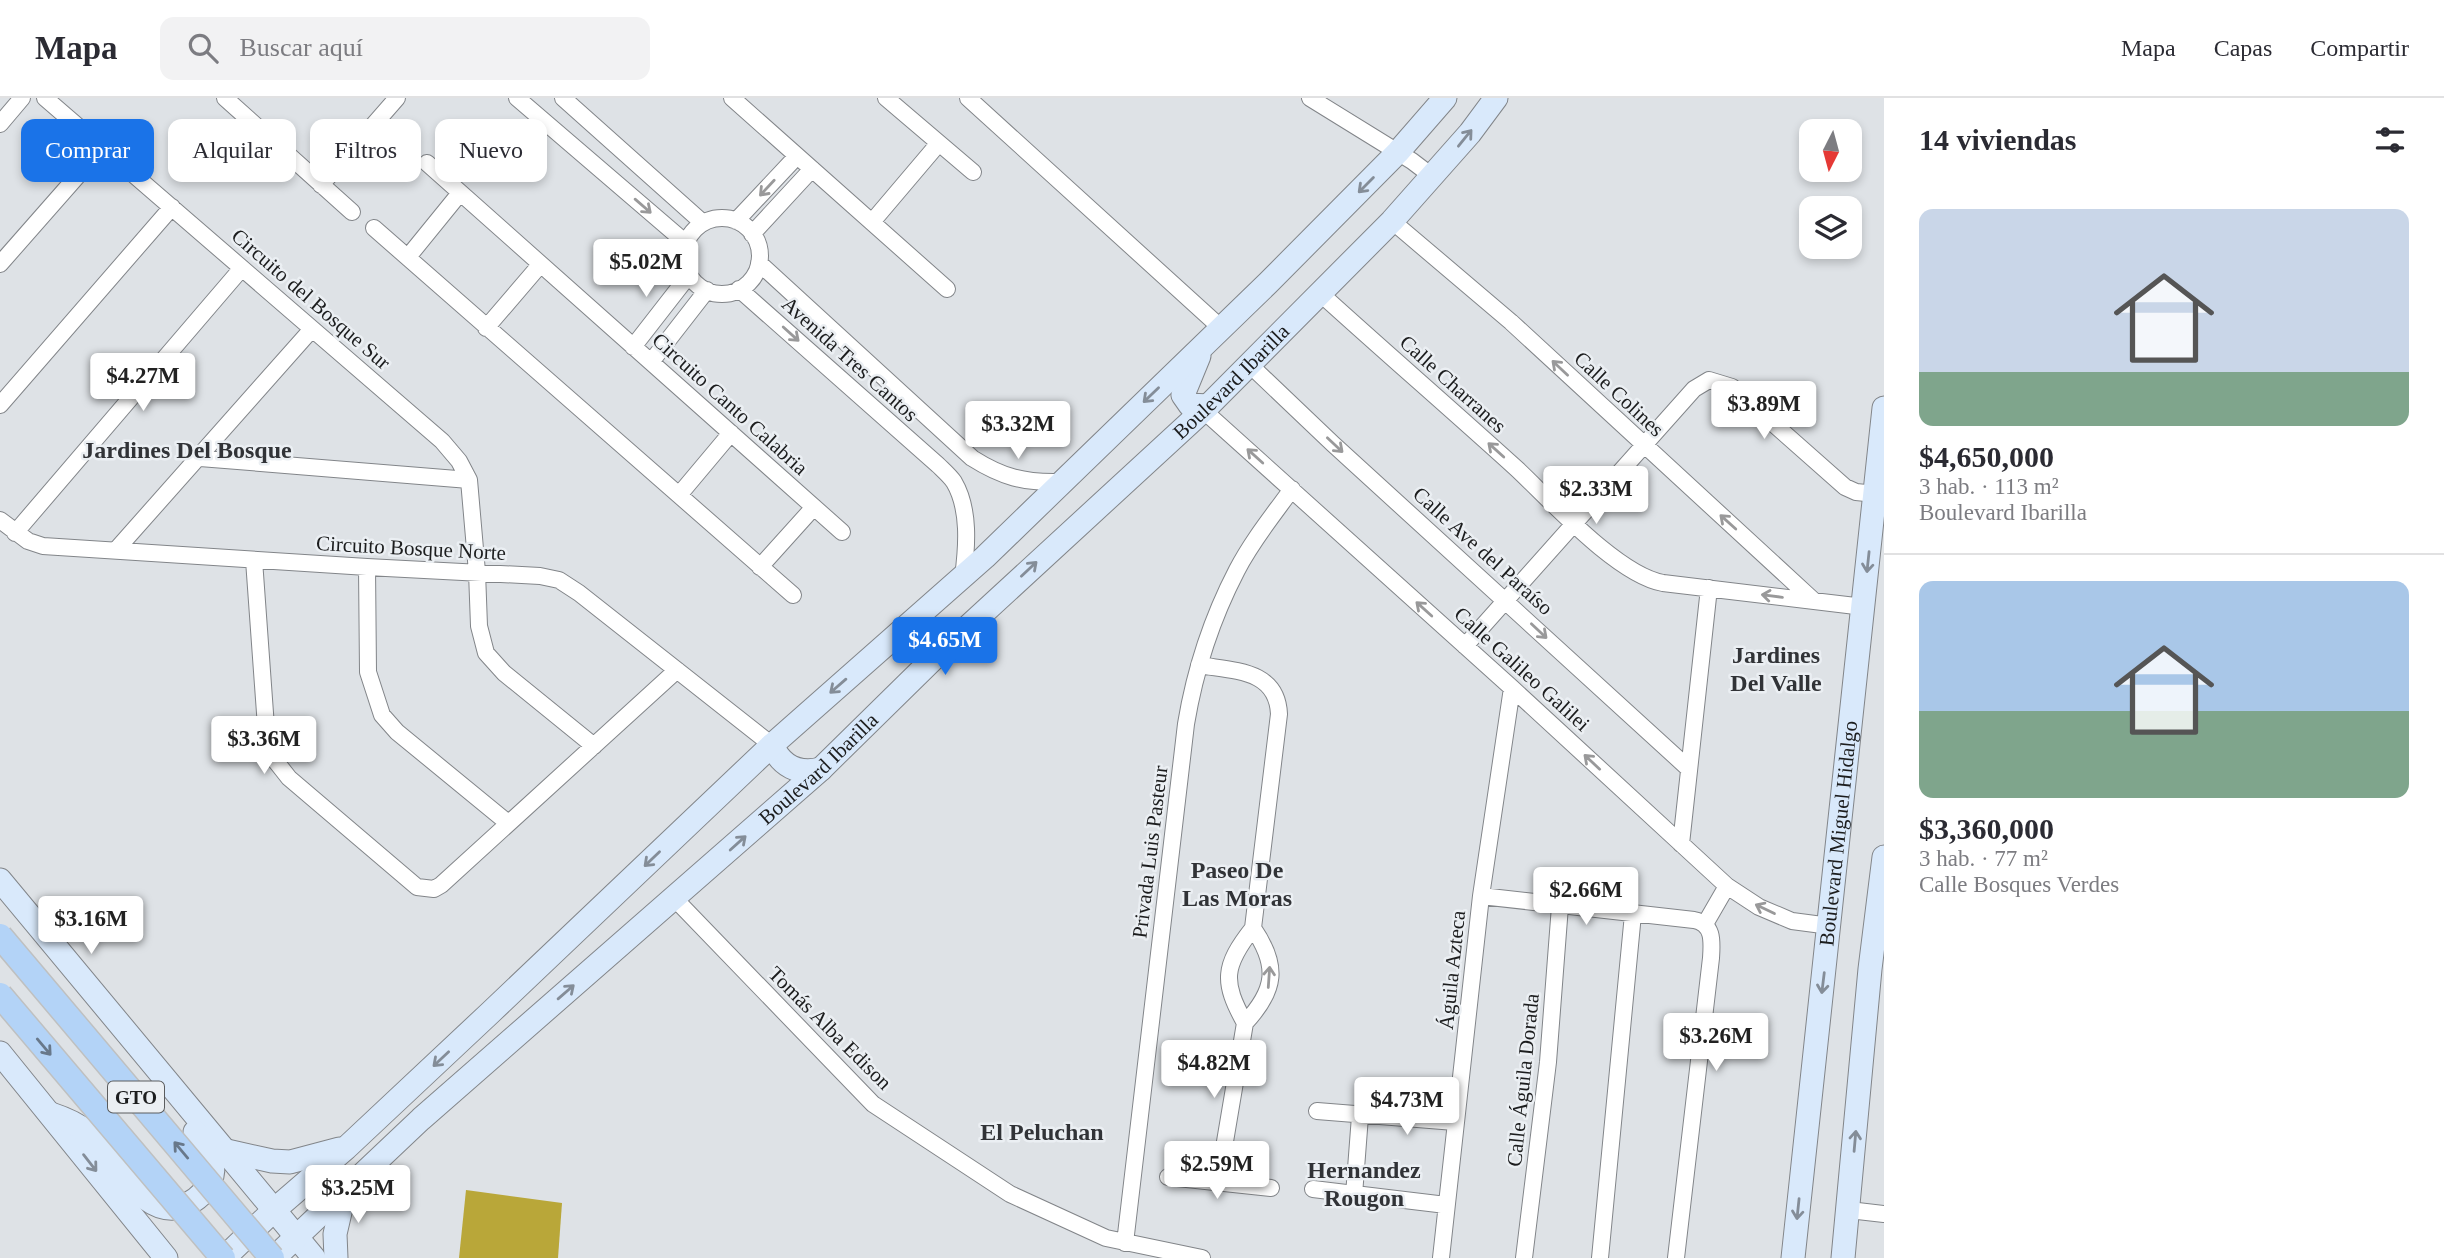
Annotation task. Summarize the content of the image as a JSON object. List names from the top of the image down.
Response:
{
  "streets": {
    "main road": ["Boulevard Ibarilla", "Boulevard Miguel Hidalgo", "GTO"],
    "street": [
      "Circuito del Bosque Sur",
      "Avenida Tres Cantos",
      "Calle Charranes",
      "Calle Colines",
      "Circuito Canto Calabria",
      "Circuito Bosque Norte",
      "Calle Ave del Paraíso",
      "Calle Galileo Galilei",
      "Privada Luis Pasteur",
      "Águila Azteca",
      "Tomás Alba Edison",
      "Calle Águila Dorada"
    ]
  },
  "crossings": [
    ["Circuito del Bosque Sur", "Circuito Bosque Norte"],
    ["Boulevard Ibarilla", "Calle Charranes"],
    ["Boulevard Ibarilla", "Calle Colines"],
    ["Boulevard Ibarilla", "Calle Ave del Paraíso"],
    ["Boulevard Ibarilla", "Calle Galileo Galilei"],
    ["Boulevard Ibarilla", "Tomás Alba Edison"],
    ["Boulevard Ibarilla", "GTO"],
    ["Calle Charranes", "Calle Colines"],
    ["Calle Charranes", "Boulevard Miguel Hidalgo"],
    ["Calle Galileo Galilei", "Boulevard Miguel Hidalgo"],
    ["Calle Galileo Galilei", "Privada Luis Pasteur"],
    ["Calle Galileo Galilei", "Águila Azteca"],
    ["Privada Luis Pasteur", "Tomás Alba Edison"]
  ],
  "one_way": [
    "Calle Charranes",
    "Calle Colines",
    "Calle Ave del Paraíso",
    "Calle Galileo Galilei"
  ],
  "districts": [
    "Jardines Del Bosque",
    "Jardines Del Valle",
    "Paseo De Las Moras",
    "El Peluchan",
    "Hernandez Rougon"
  ],
  "north": "bottom",
  "page": {
    "header": "Mapa",
    "search": "Buscar aquí",
    "nav": ["Mapa", "Capas", "Compartir"],
    "heading": "14 viviendas",
    "chip": [
      "Comprar",
      "Alquilar",
      "Filtros",
      "Nuevo"
    ],
    "list": [
      {
        "name": "$4,650,000",
        "note": "3 hab. · 113 m² · Boulevard Ibarilla"
      },
      {
        "name": "$3,360,000",
        "note": "3 hab. · 77 m² · Calle Bosques Verdes"
      }
    ],
    "price": [
      "$5.02M",
      "$4.27M",
      "$3.89M",
      "$3.32M",
      "$2.33M",
      "$4.65M",
      "$3.36M",
      "$2.66M",
      "$3.16M",
      "$3.26M",
      "$4.82M",
      "$4.73M",
      "$2.59M",
      "$3.25M"
    ]
  }
}
